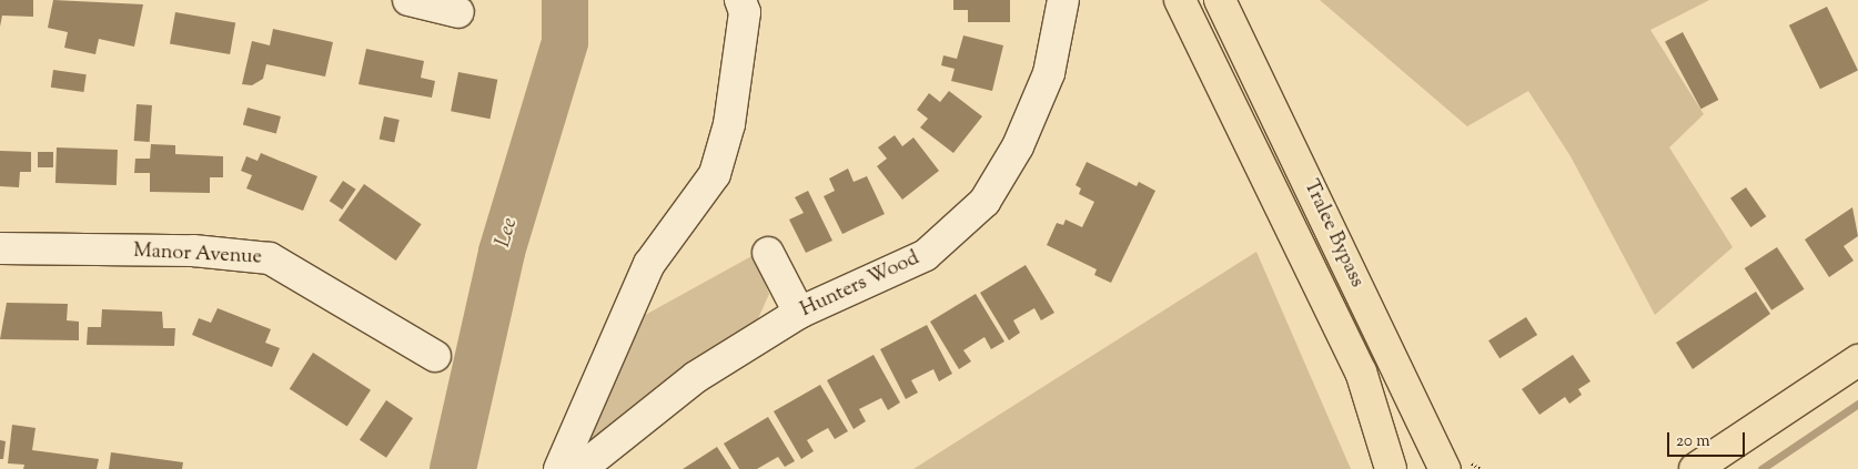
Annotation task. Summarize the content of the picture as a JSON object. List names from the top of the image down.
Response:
{
  "streets": {
    "main road": ["Tralee Bypass"],
    "street": ["Manor Avenue", "Hunters Wood"]
  },
  "water": ["Lee"],
  "scale_bar": "20 m"
}
